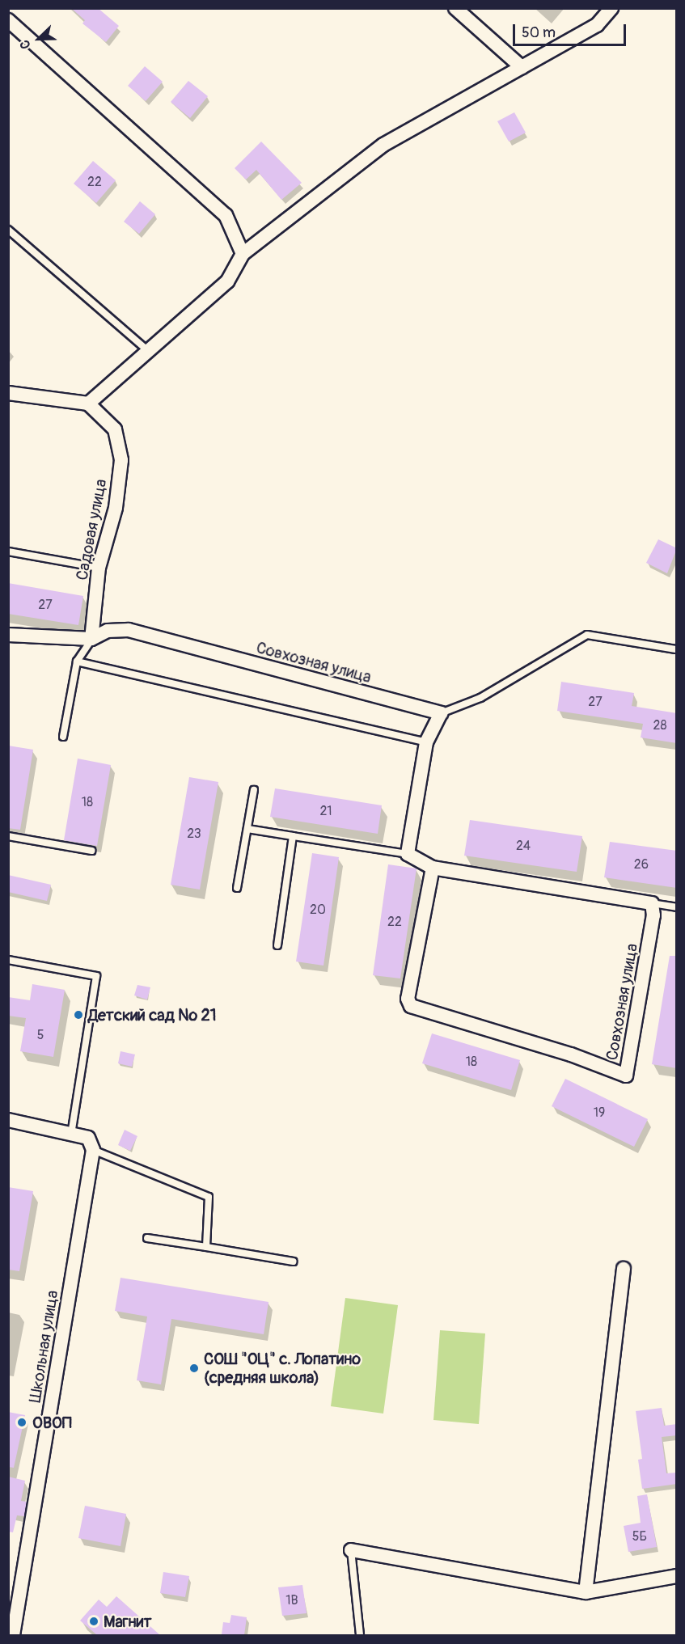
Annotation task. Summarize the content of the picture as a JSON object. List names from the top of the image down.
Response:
{
  "streets": {
    "street": ["Садовая улица", "Совхозная улица", "Школьная улица"]
  },
  "crossings": [
    ["Садовая улица", "Совхозная улица"]
  ],
  "places": [
    "Детский сад № 21",
    "СОШ \"ОЦ\" с. Лопатино (средняя школа)",
    "ОВОП",
    "Магнит"
  ],
  "house_numbers": [
    "22",
    "27",
    "27",
    "28",
    "18",
    "21",
    "23",
    "24",
    "26",
    "20",
    "22",
    "5",
    "18",
    "19",
    "5Б",
    "1В"
  ],
  "scale_bar": "50 m",
  "north": "bottom left"
}
